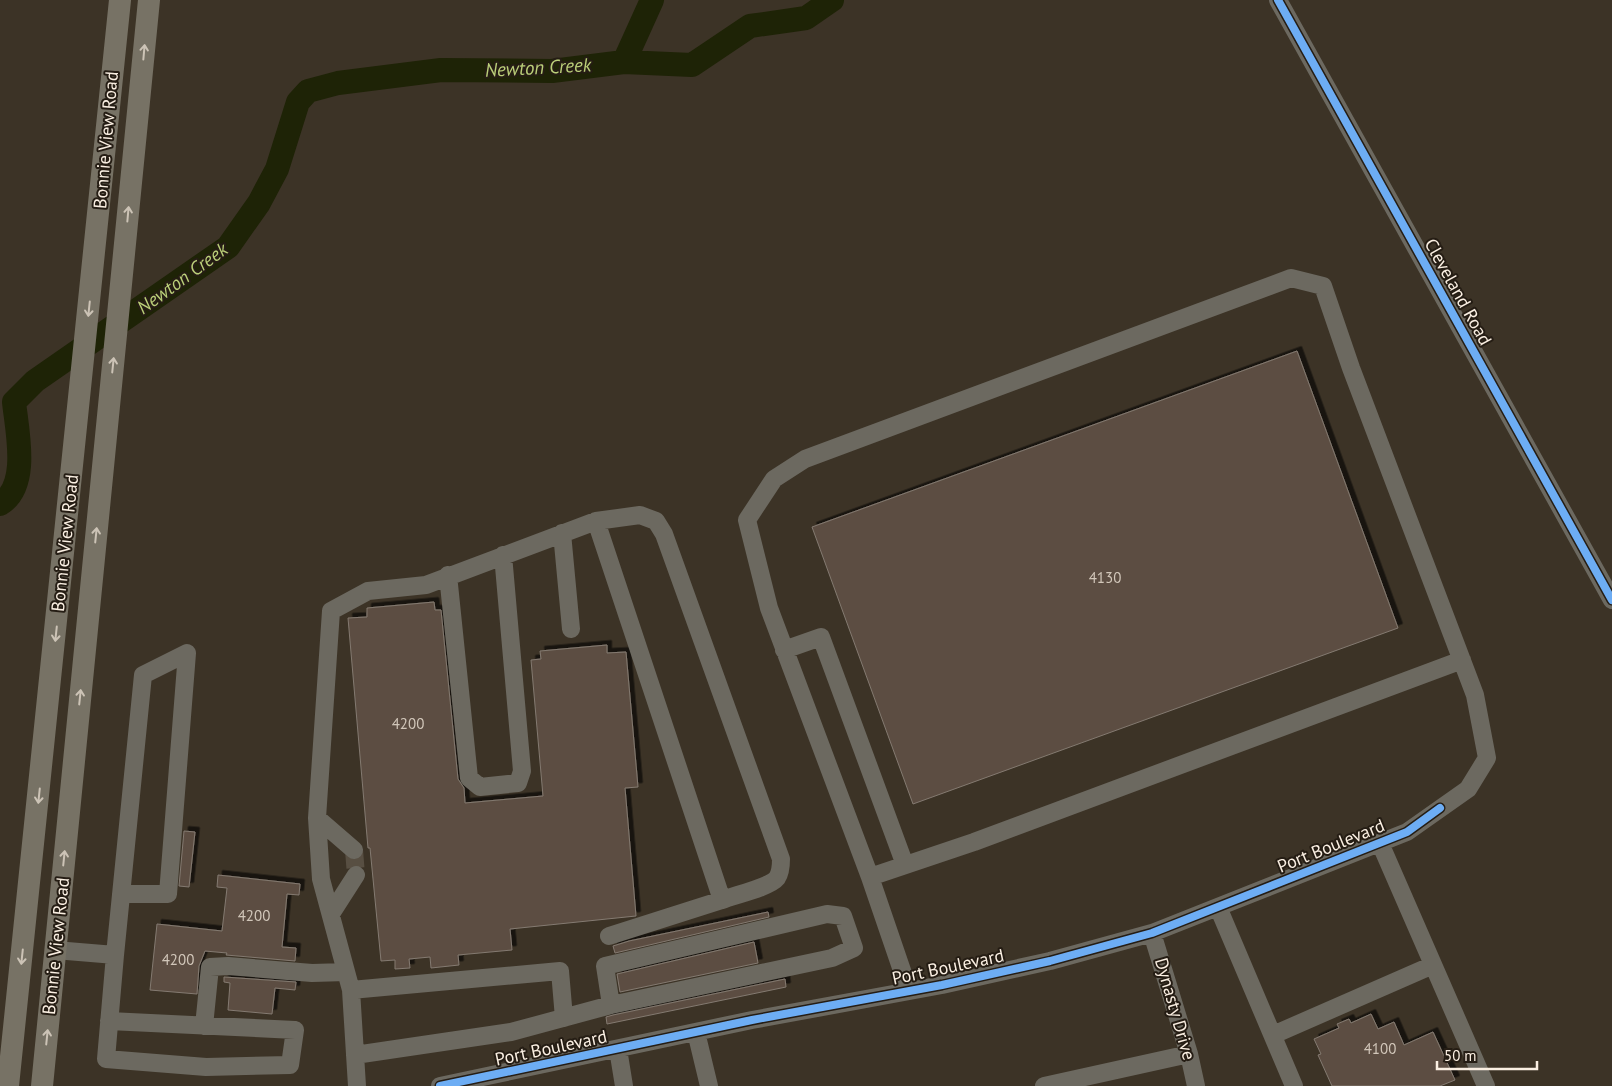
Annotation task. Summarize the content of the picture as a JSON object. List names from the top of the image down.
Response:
{
  "streets": {
    "main road": ["Bonnie View Road"],
    "street": ["Cleveland Road", "Port Boulevard", "Dynasty Drive"]
  },
  "crossings": [
    ["Port Boulevard", "Dynasty Drive"]
  ],
  "water": ["Newton Creek"],
  "house_numbers": [
    "4130",
    "4200",
    "4200",
    "4200",
    "4100"
  ],
  "scale_bar": "50 m"
}
